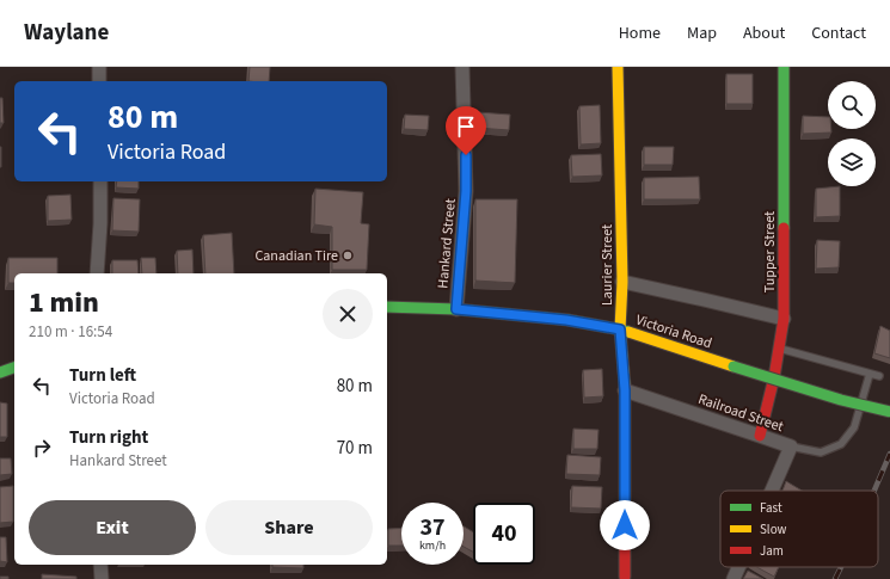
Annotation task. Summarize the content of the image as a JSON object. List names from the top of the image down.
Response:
{
  "streets": {
    "street": [
      "Hankard Street",
      "Tupper Street",
      "Laurier Street",
      "Victoria Road",
      "Railroad Street"
    ]
  },
  "crossings": [
    ["Hankard Street", "Victoria Road"],
    ["Tupper Street", "Railroad Street"],
    ["Laurier Street", "Victoria Road"],
    ["Laurier Street", "Railroad Street"]
  ],
  "places": ["Canadian Tire"],
  "legend": ["Fast", "Slow", "Jam"],
  "page": {
    "header": "Waylane",
    "nav": [
      "Home",
      "Map",
      "About",
      "Contact"
    ],
    "turn": ["80 m", "Victoria Road"],
    "heading": ["1 min", "210 m · 16:54"],
    "list": [
      {
        "name": "Turn left",
        "note": "Victoria Road",
        "value": "80 m"
      },
      {
        "name": "Turn right",
        "note": "Hankard Street",
        "value": "70 m"
      }
    ],
    "buttons": ["Exit", "Share"],
    "speed": "37 km/h",
    "limit": "40"
  }
}
